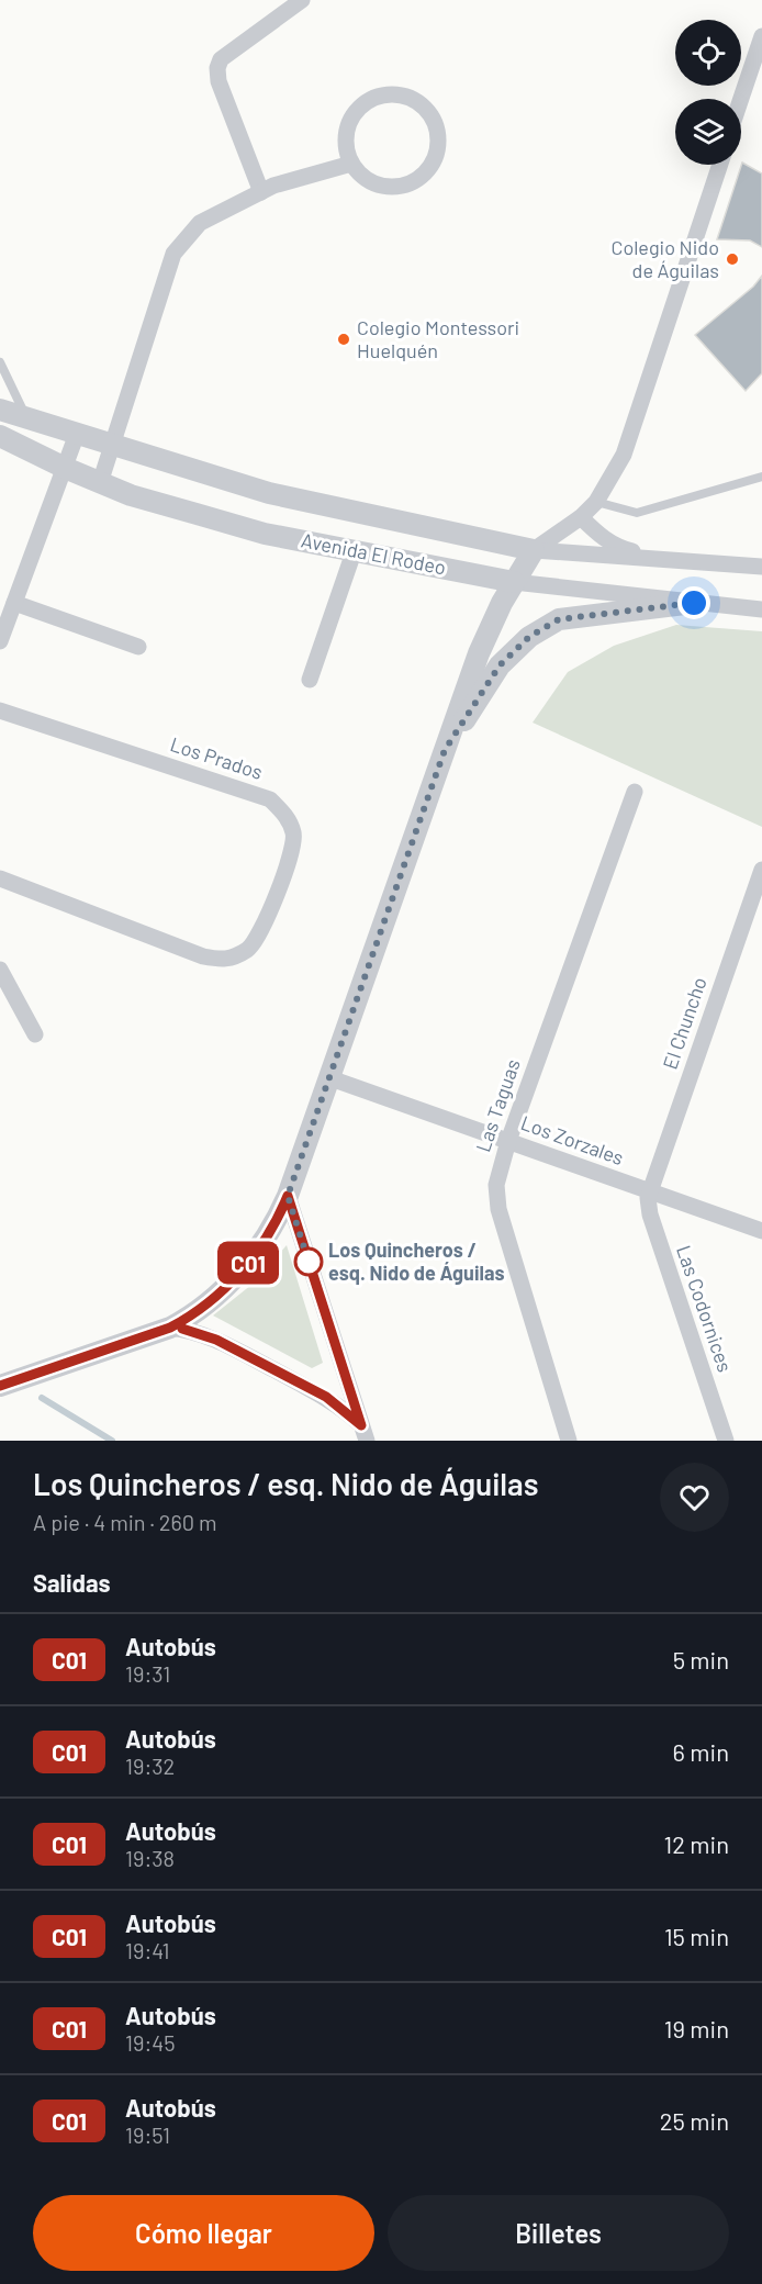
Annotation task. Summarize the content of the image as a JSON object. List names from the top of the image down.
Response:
{
  "streets": {
    "street": [
      "Avenida El Rodeo",
      "Los Prados",
      "El Chuncho",
      "Las Taguas",
      "Los Zorzales",
      "Las Codornices"
    ]
  },
  "crossings": [
    ["El Chuncho", "Los Zorzales"],
    ["El Chuncho", "Las Codornices"],
    ["Las Taguas", "Los Zorzales"],
    ["Los Zorzales", "Las Codornices"]
  ],
  "places": ["Colegio Nido de Águilas", "Colegio Montessori Huelquén", "Los Quincheros / esq. Nido de Águilas"],
  "lines": ["bus line C01"],
  "page": {
    "on_map": "C01",
    "heading": [
      ["Los Quincheros / esq. Nido de Águilas", "A pie · 4 min · 260 m"],
      "Salidas"
    ],
    "list": [
      {
        "mark": "C01",
        "name": "Autobús",
        "note": "19:31",
        "value": "5 min"
      },
      {
        "mark": "C01",
        "name": "Autobús",
        "note": "19:32",
        "value": "6 min"
      },
      {
        "mark": "C01",
        "name": "Autobús",
        "note": "19:38",
        "value": "12 min"
      },
      {
        "mark": "C01",
        "name": "Autobús",
        "note": "19:41",
        "value": "15 min"
      },
      {
        "mark": "C01",
        "name": "Autobús",
        "note": "19:45",
        "value": "19 min"
      },
      {
        "mark": "C01",
        "name": "Autobús",
        "note": "19:51",
        "value": "25 min"
      }
    ],
    "buttons": ["Cómo llegar", "Billetes"]
  }
}
